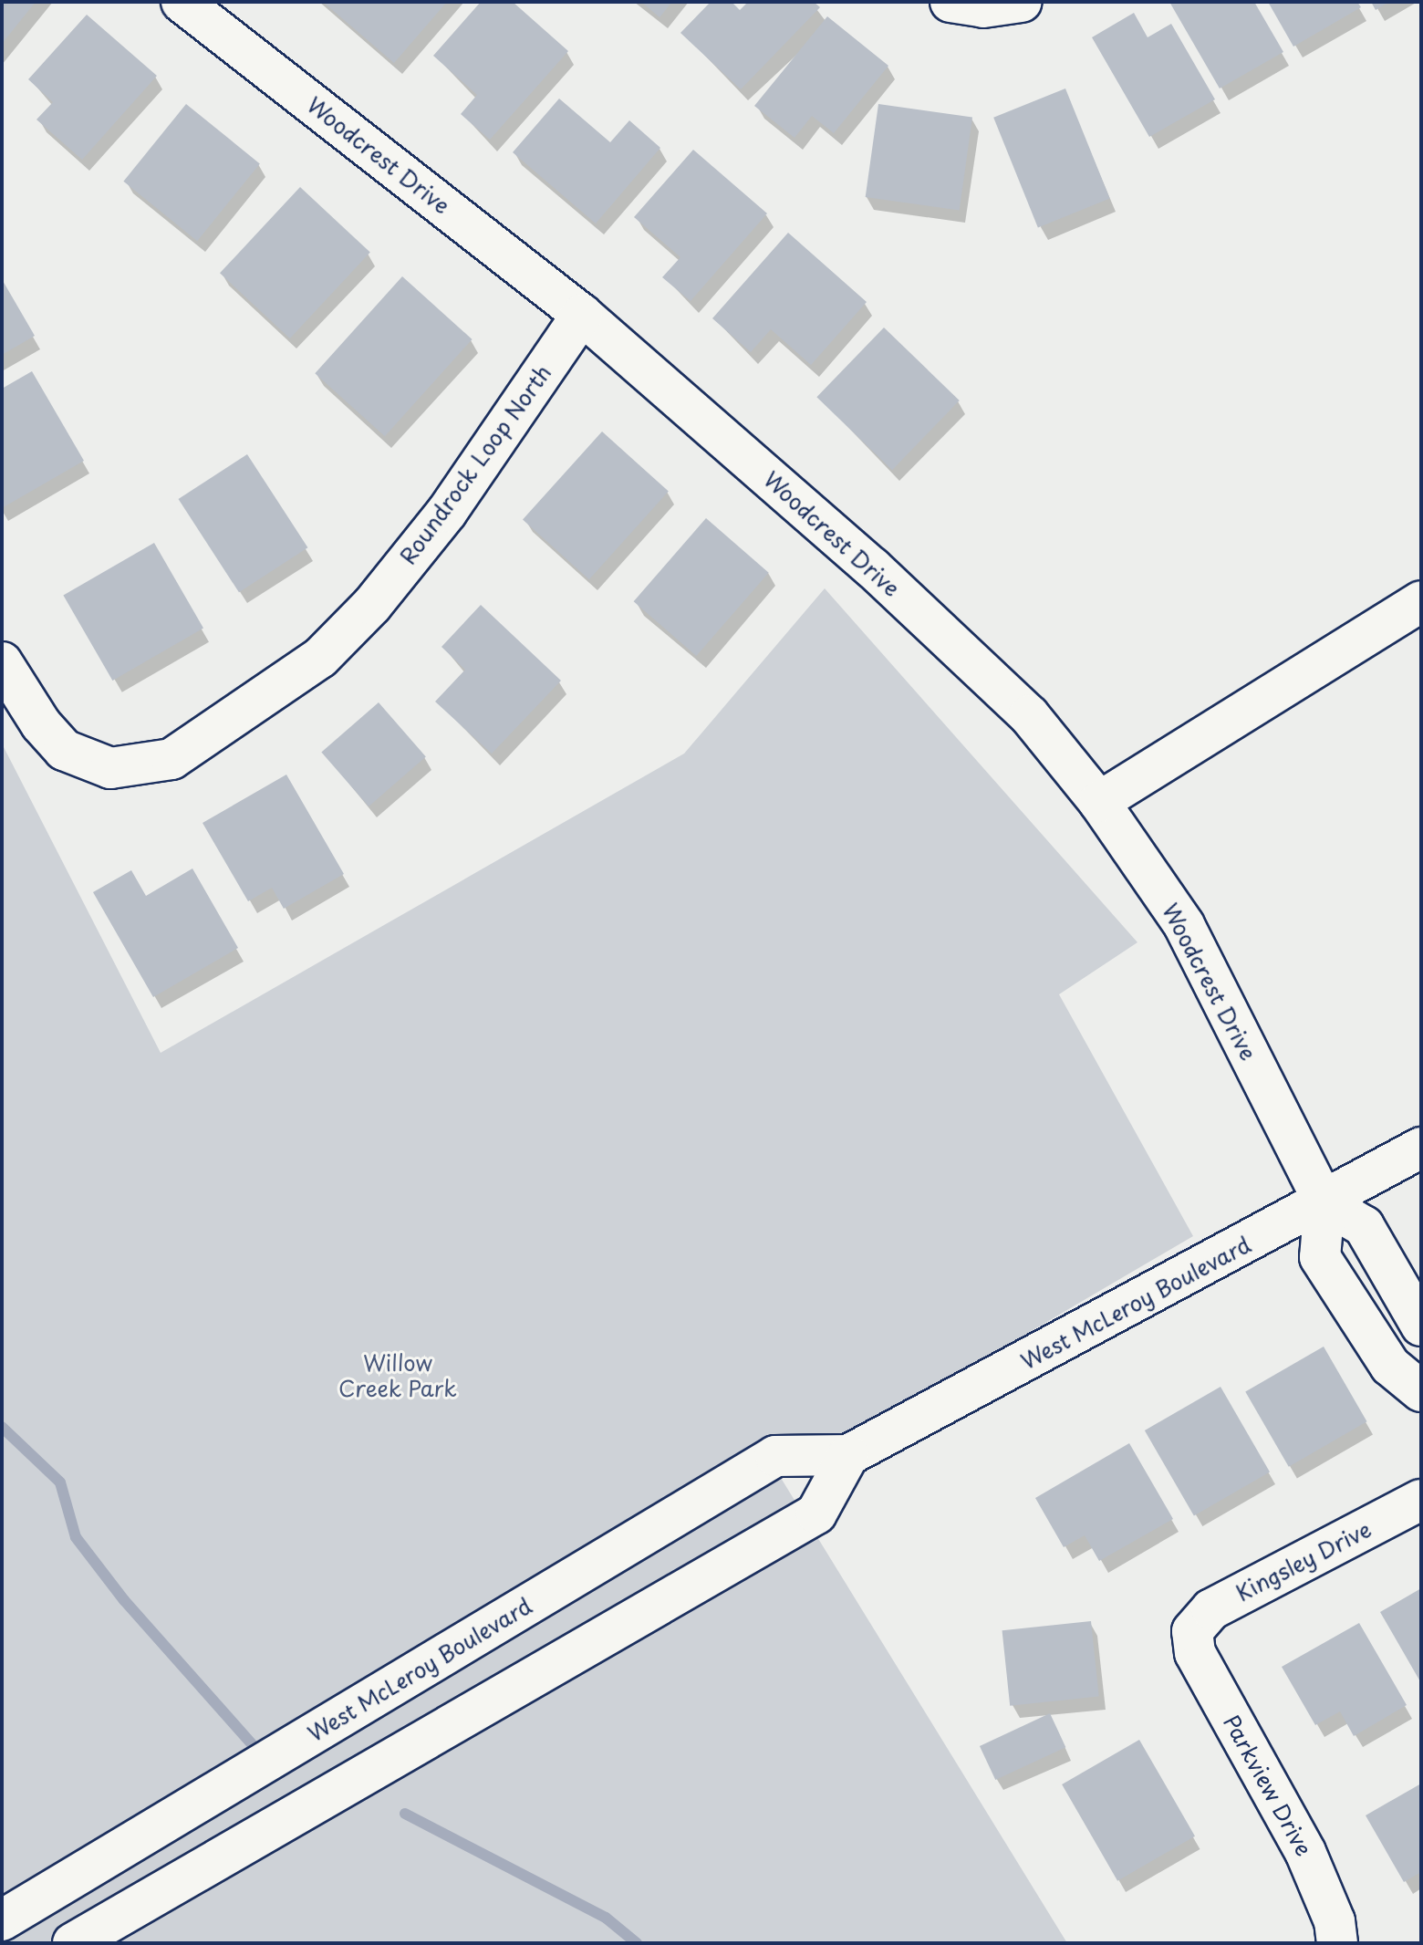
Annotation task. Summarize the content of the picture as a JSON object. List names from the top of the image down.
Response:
{
  "streets": {
    "street": [
      "Woodcrest Drive",
      "Roundrock Loop North",
      "West McLeroy Boulevard",
      "Kingsley Drive",
      "Parkview Drive"
    ]
  },
  "crossings": [
    ["Woodcrest Drive", "Roundrock Loop North"],
    ["Woodcrest Drive", "West McLeroy Boulevard"],
    ["Kingsley Drive", "Parkview Drive"]
  ],
  "parks": ["Willow Creek Park"]
}
